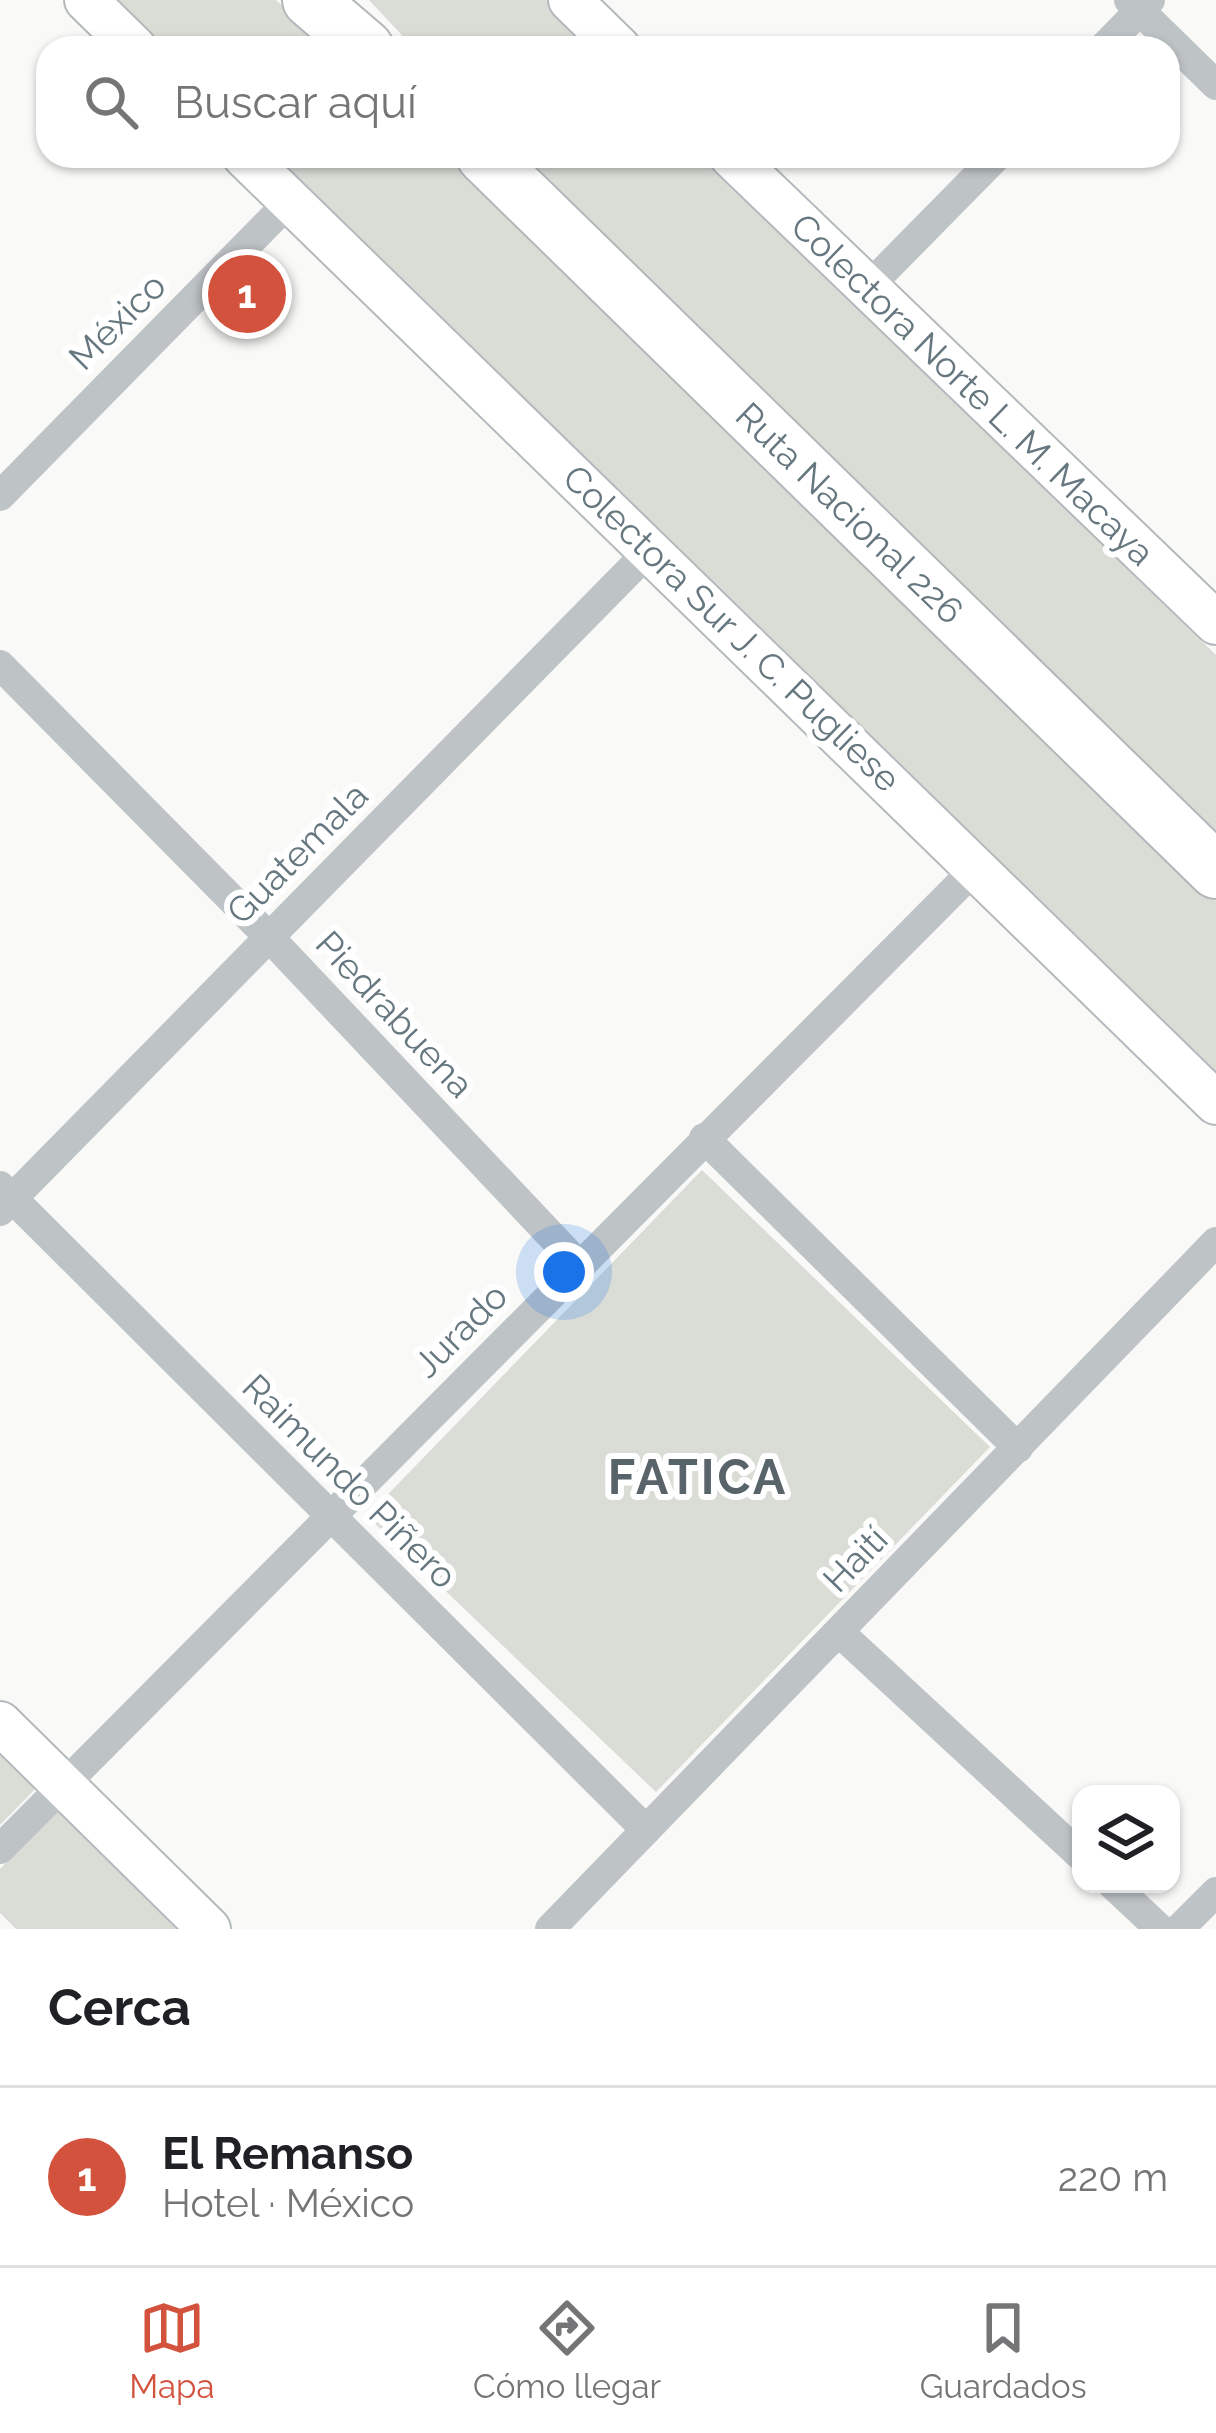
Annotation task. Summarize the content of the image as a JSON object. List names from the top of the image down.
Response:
{
  "streets": {
    "highway": ["Ruta Nacional 226"],
    "main road": ["Colectora Norte L. M. Macaya", "Colectora Sur J. C. Pugliese"],
    "street": [
      "México",
      "Guatemala",
      "Piedrabuena",
      "Jurado",
      "Raimundo Piñero",
      "Haití"
    ]
  },
  "crossings": [
    ["México", "Colectora Sur J. C. Pugliese"],
    ["Colectora Sur J. C. Pugliese", "Guatemala"],
    ["Colectora Sur J. C. Pugliese", "Jurado"],
    ["Guatemala", "Piedrabuena"],
    ["Guatemala", "Raimundo Piñero"],
    ["Piedrabuena", "Jurado"],
    ["Jurado", "Raimundo Piñero"],
    ["Raimundo Piñero", "Haití"]
  ],
  "districts": ["FATICA"],
  "page": {
    "search": "Buscar aquí",
    "pins": "1",
    "heading": "Cerca",
    "list": [
      {
        "mark": "1",
        "name": "El Remanso",
        "note": "Hotel · México",
        "value": "220 m"
      }
    ],
    "nav": ["Mapa", "Cómo llegar", "Guardados"]
  }
}
